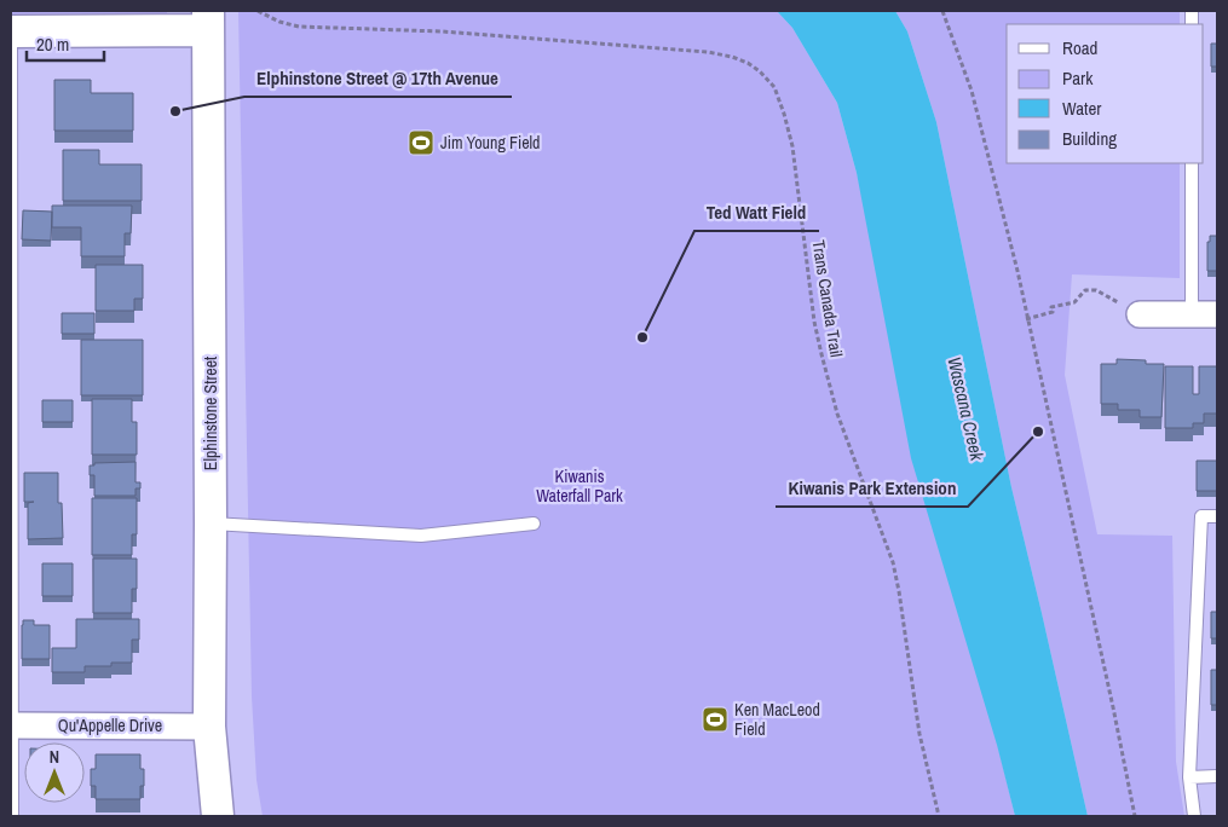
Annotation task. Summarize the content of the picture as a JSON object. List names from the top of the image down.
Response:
{
  "streets": {
    "street": ["Elphinstone Street", "Qu'Appelle Drive"],
    "path": ["Trans Canada Trail"]
  },
  "crossings": [
    ["Elphinstone Street", "Qu'Appelle Drive"]
  ],
  "water": ["Wascana Creek"],
  "parks": ["Kiwanis Waterfall Park"],
  "places": {
    "other": ["Elphinstone Street @ 17th Avenue", "Ted Watt Field", "Kiwanis Park Extension"],
    "sports": ["Jim Young Field", "Ken MacLeod Field"]
  },
  "legend": [
    "Road",
    "Park",
    "Water",
    "Building"
  ],
  "scale_bar": "20 m",
  "north": "top"
}
